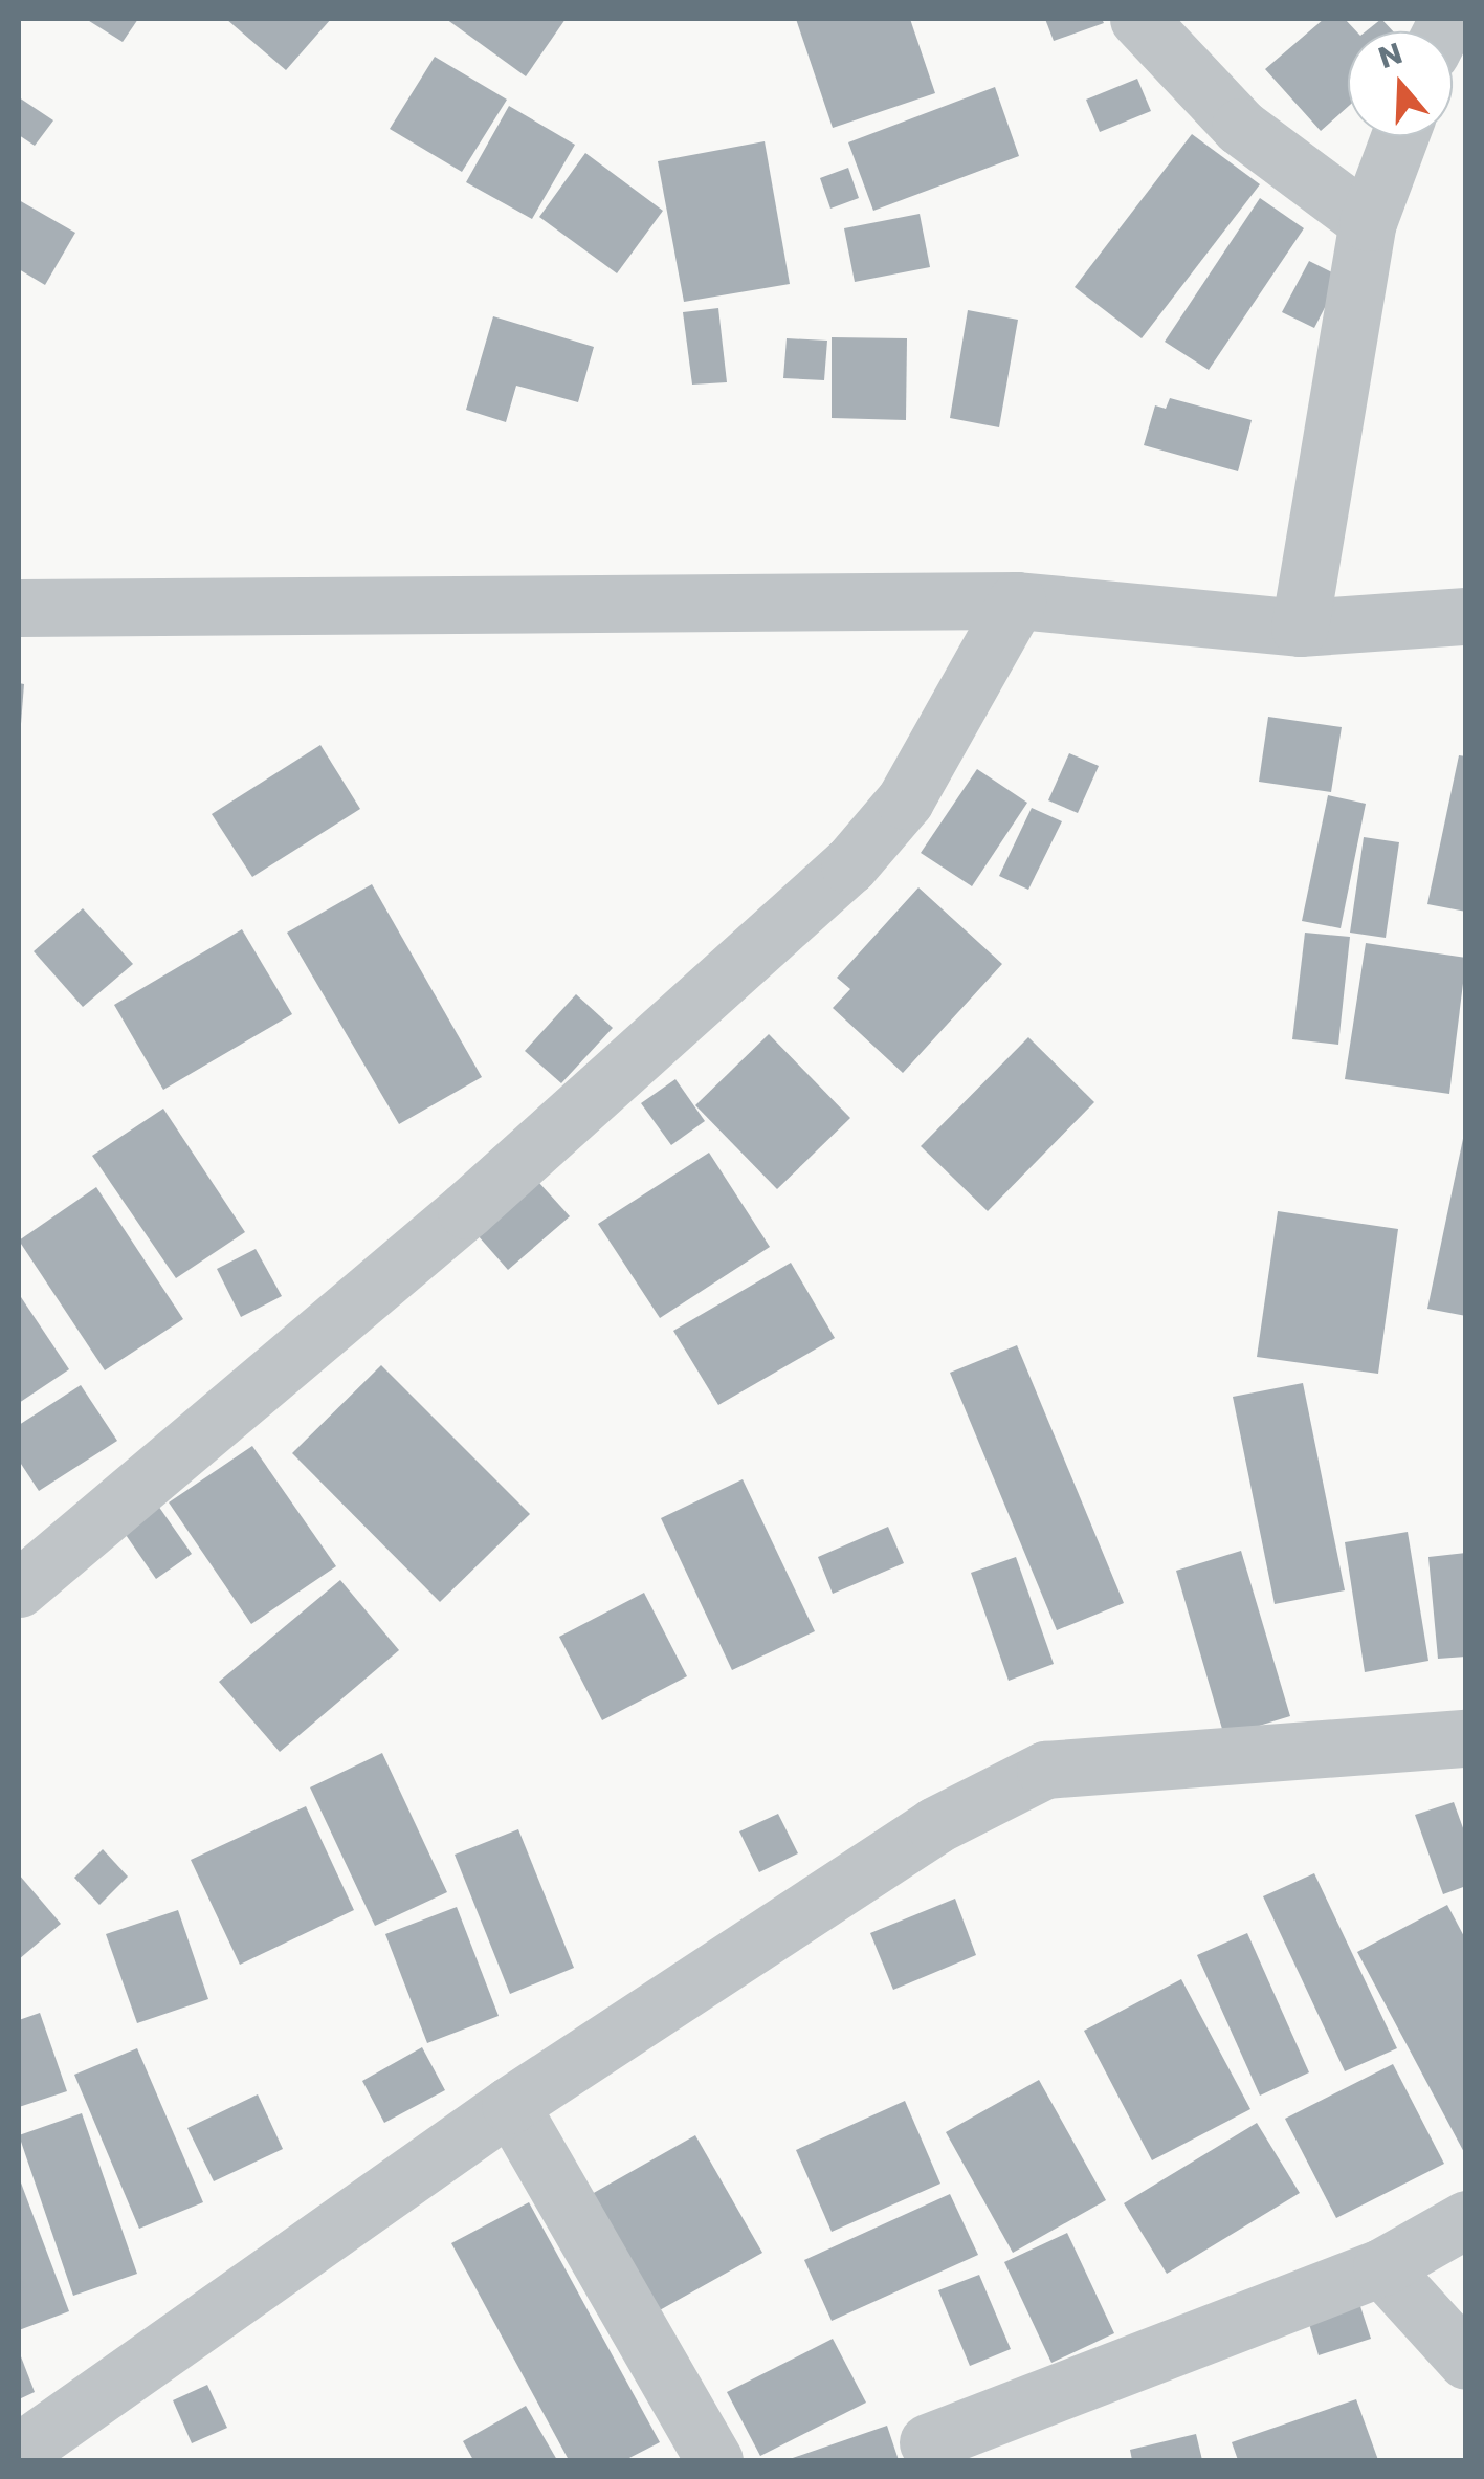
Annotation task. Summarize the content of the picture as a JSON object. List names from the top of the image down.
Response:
{
  "north": "top"
}
